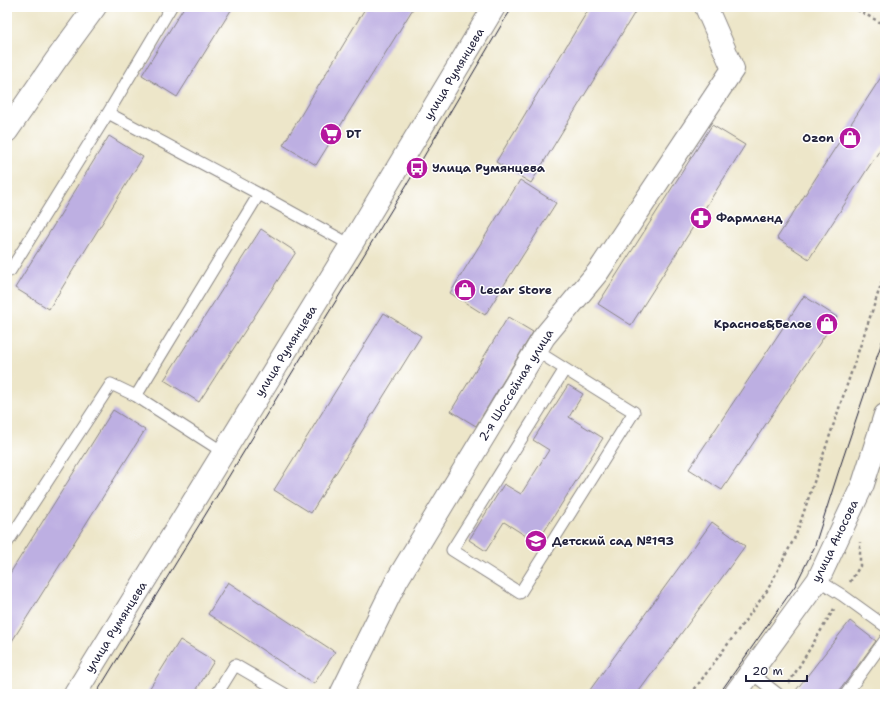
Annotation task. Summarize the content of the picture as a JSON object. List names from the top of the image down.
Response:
{
  "streets": {
    "street": ["улица Румянцева", "2-я Шоссейная улица", "улица Аносова"]
  },
  "places": {
    "supermarket": ["DT"],
    "shop": ["Ozon", "Lecar Store", "Красное&Белое"],
    "bus stop": ["Улица Румянцева"],
    "pharmacy": ["Фармленд"],
    "school or university": ["Детский сад №193"]
  },
  "scale_bar": "20 m"
}
